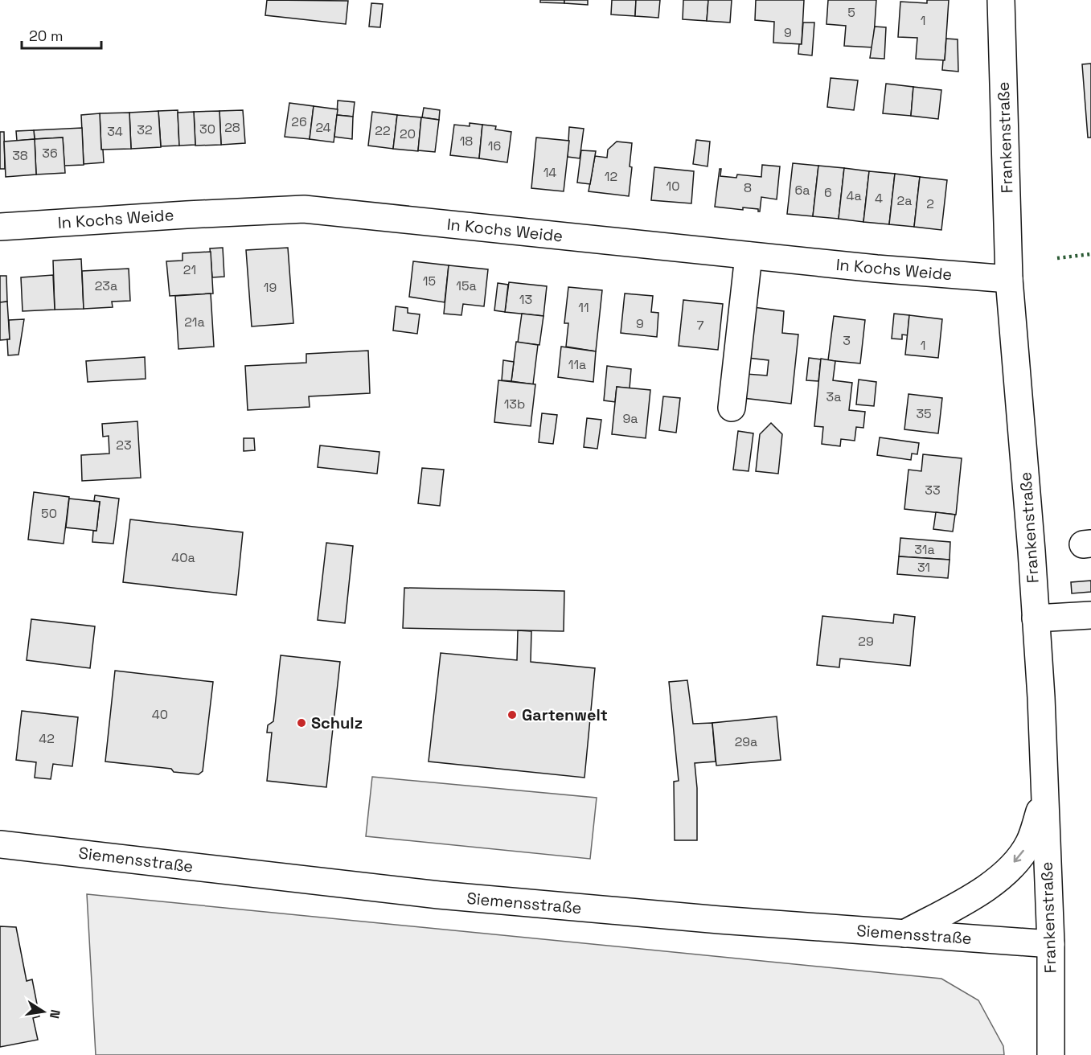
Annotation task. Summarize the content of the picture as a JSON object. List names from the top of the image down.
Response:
{
  "streets": {
    "street": ["Frankenstraße", "In Kochs Weide", "Siemensstraße"]
  },
  "crossings": [
    ["Frankenstraße", "In Kochs Weide"],
    ["Frankenstraße", "Siemensstraße"]
  ],
  "places": ["Gartenwelt", "Schulz"],
  "house_numbers": [
    "5",
    "1",
    "9",
    "26",
    "28",
    "24",
    "30",
    "32",
    "22",
    "34",
    "20",
    "18",
    "16",
    "36",
    "38",
    "14",
    "12",
    "10",
    "8",
    "6a",
    "6",
    "4a",
    "4",
    "2a",
    "2",
    "21",
    "15",
    "23a",
    "15a",
    "19",
    "13",
    "11",
    "21a",
    "9",
    "7",
    "3",
    "1",
    "11a",
    "3a",
    "13b",
    "35",
    "9a",
    "23",
    "33",
    "50",
    "31a",
    "40a",
    "31",
    "29",
    "40",
    "42",
    "29a"
  ],
  "scale_bar": "20 m",
  "north": "right"
}
